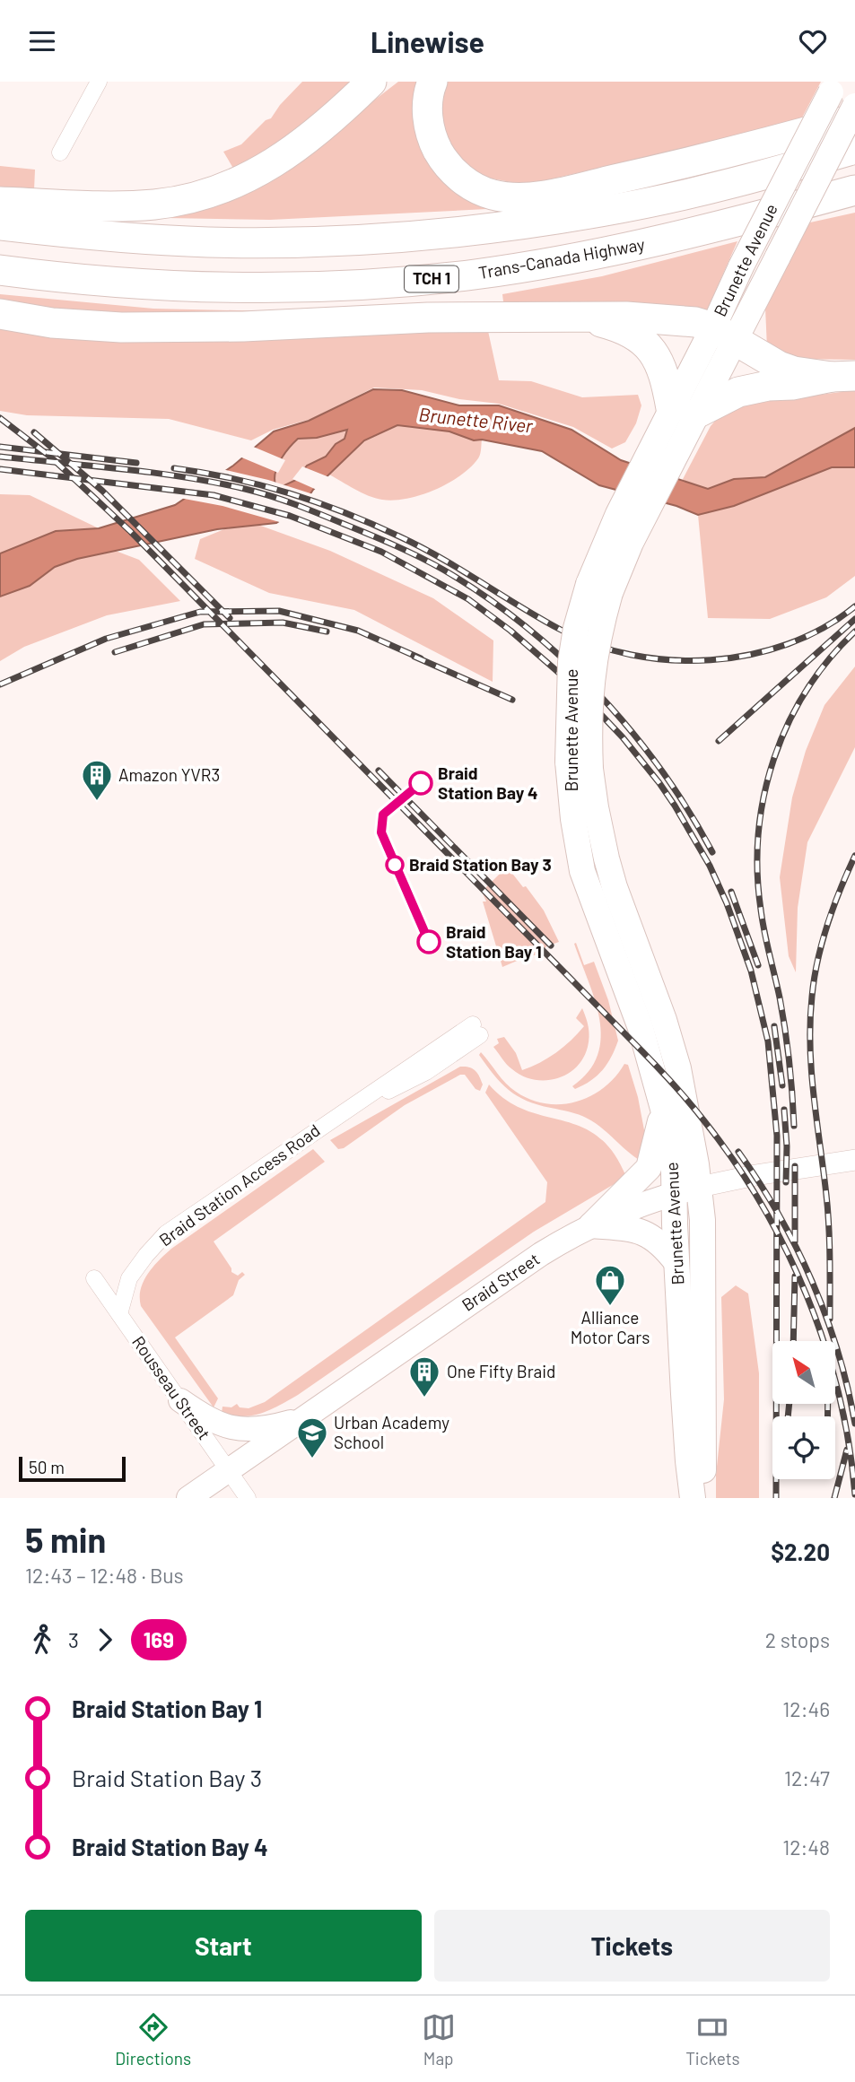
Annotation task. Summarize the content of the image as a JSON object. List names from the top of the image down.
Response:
{
  "streets": {
    "highway": ["Trans-Canada Highway", "TCH 1"],
    "main road": ["Brunette Avenue", "Braid Street"],
    "street": ["Braid Station Access Road", "Rousseau Street"]
  },
  "crossings": [
    ["Brunette Avenue", "Braid Street"],
    ["Braid Station Access Road", "Rousseau Street"],
    ["Braid Street", "Rousseau Street"]
  ],
  "water": ["Brunette River"],
  "places": {
    "other": ["Braid Station Bay 4", "Braid Station Bay 3", "Braid Station Bay 1"],
    "building": ["Amazon YVR3", "One Fifty Braid"],
    "shop": ["Alliance Motor Cars"],
    "school or university": ["Urban Academy School"]
  },
  "lines": ["bus line 169"],
  "scale_bar": "50 m",
  "north": "top left",
  "page": {
    "header": "Linewise",
    "scale": "50 m",
    "heading": ["5 min", "12:43 – 12:48 · Bus", "$2.20"],
    "legs": ["3", "169", "2 stops"],
    "list": [
      {
        "name": "Braid Station Bay 1",
        "value": "12:46"
      },
      {
        "name": "Braid Station Bay 3",
        "value": "12:47"
      },
      {
        "name": "Braid Station Bay 4",
        "value": "12:48"
      }
    ],
    "buttons": ["Start", "Tickets"],
    "tabs": ["Directions", "Map", "Tickets"]
  }
}
